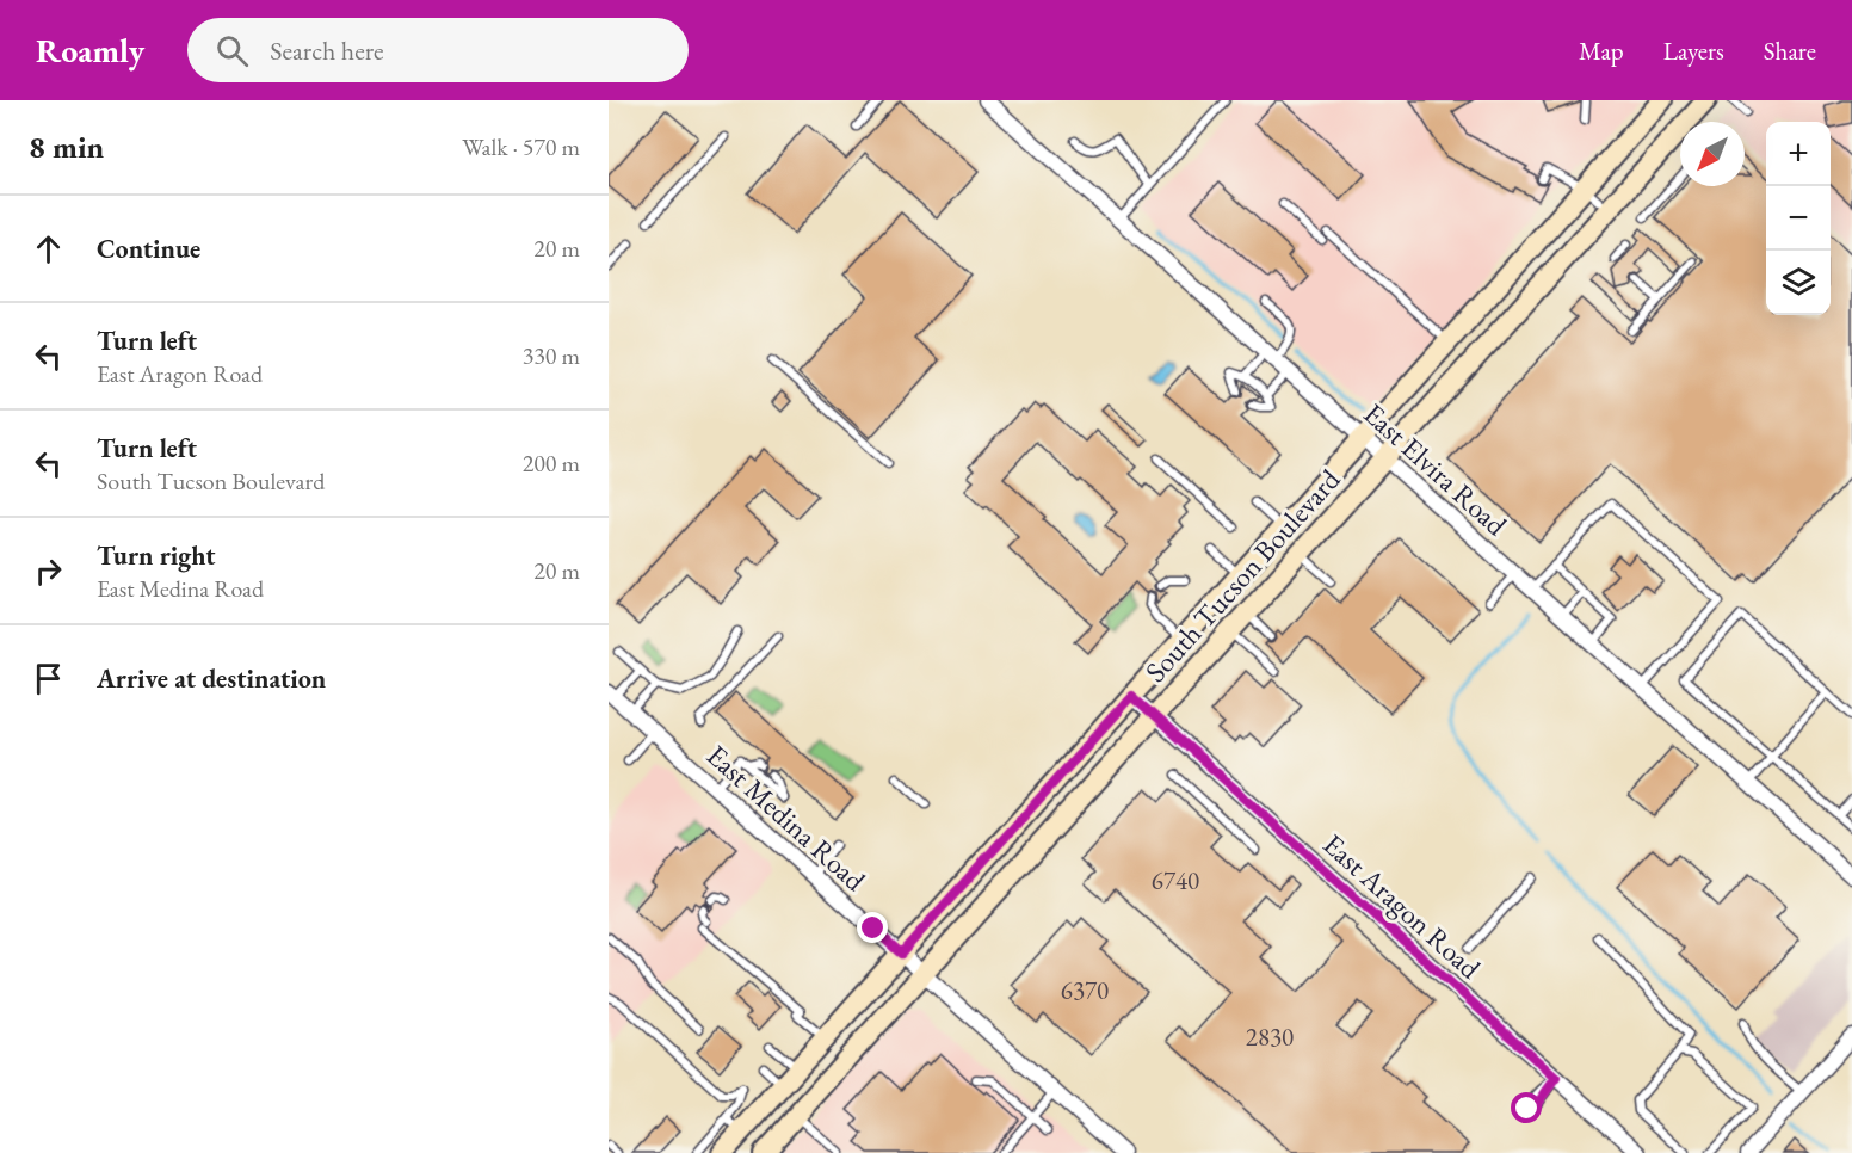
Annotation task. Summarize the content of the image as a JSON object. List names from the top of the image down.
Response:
{
  "streets": {
    "main road": ["South Tucson Boulevard"],
    "street": ["East Elvira Road", "East Medina Road", "East Aragon Road"]
  },
  "crossings": [
    ["East Elvira Road", "South Tucson Boulevard"],
    ["South Tucson Boulevard", "East Medina Road"],
    ["South Tucson Boulevard", "East Aragon Road"]
  ],
  "house_numbers": ["6740", "6370", "2830"],
  "north": "bottom left",
  "page": {
    "header": "Roamly",
    "search": "Search here",
    "nav": ["Map", "Layers", "Share"],
    "heading": ["8 min", "Walk · 570 m"],
    "map_buttons": ["+", "−"],
    "list": [
      ["Continue", "20 m"],
      ["Turn left", "East Aragon Road", "330 m"],
      ["Turn left", "South Tucson Boulevard", "200 m"],
      ["Turn right", "East Medina Road", "20 m"],
      "Arrive at destination"
    ]
  }
}
